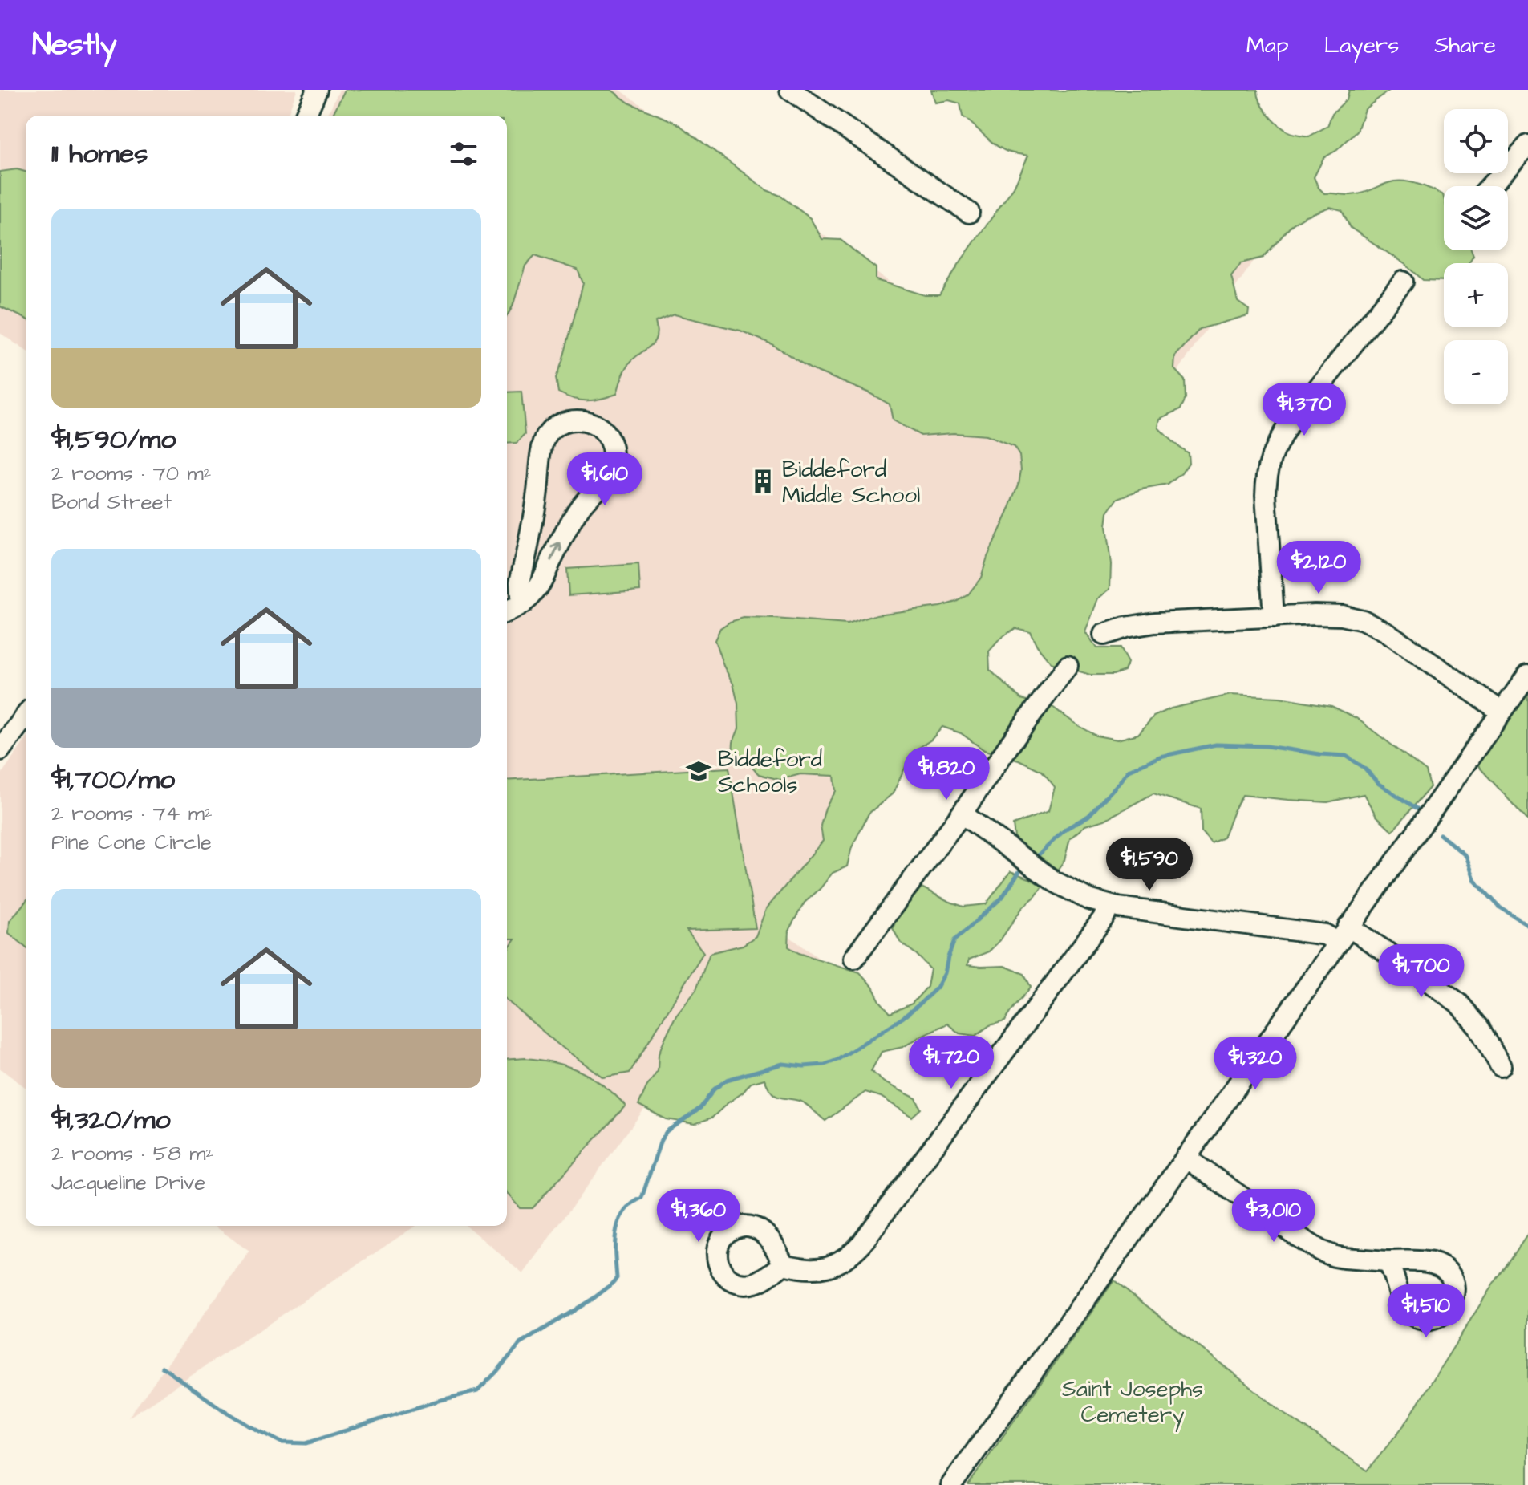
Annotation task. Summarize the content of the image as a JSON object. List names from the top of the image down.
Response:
{
  "parks": ["Saint Josephs Cemetery"],
  "places": {
    "building": ["Biddeford Middle School"],
    "school or university": ["Biddeford Schools"]
  },
  "page": {
    "header": "Nestly",
    "nav": ["Map", "Layers", "Share"],
    "map_buttons": ["+", "−"],
    "heading": "11 homes",
    "list": [
      {
        "name": "$1,590/mo",
        "note": "2 rooms · 70 m² · Bond Street"
      },
      {
        "name": "$1,700/mo",
        "note": "2 rooms · 74 m² · Pine Cone Circle"
      },
      {
        "name": "$1,320/mo",
        "note": "2 rooms · 58 m² · Jacqueline Drive"
      }
    ],
    "price": [
      "$1,370",
      "$1,610",
      "$2,120",
      "$1,820",
      "$1,590",
      "$1,700",
      "$1,720",
      "$1,320",
      "$1,360",
      "$3,010",
      "$1,510"
    ]
  }
}
